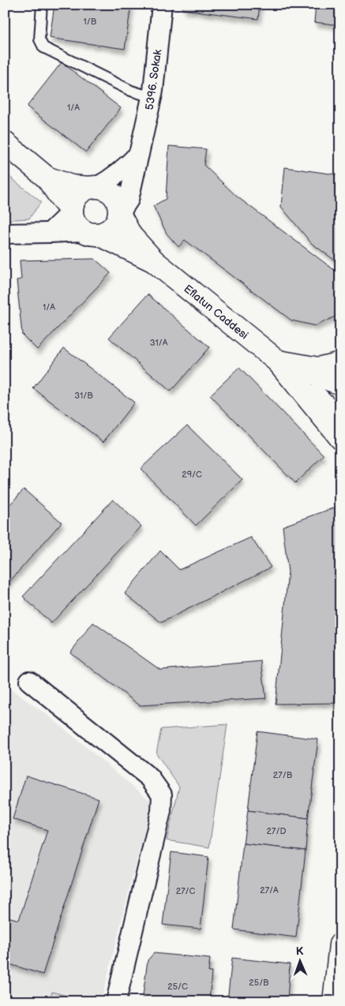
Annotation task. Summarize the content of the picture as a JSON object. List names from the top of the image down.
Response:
{
  "streets": {
    "main road": ["Eflatun Caddesi"],
    "street": ["5396. Sokak"]
  },
  "house_numbers": [
    "1/B",
    "1/A",
    "1/A",
    "31/A",
    "31/B",
    "29/C",
    "27/B",
    "27/D",
    "27/A",
    "27/C",
    "25/B",
    "25/C"
  ],
  "north": "top"
}
